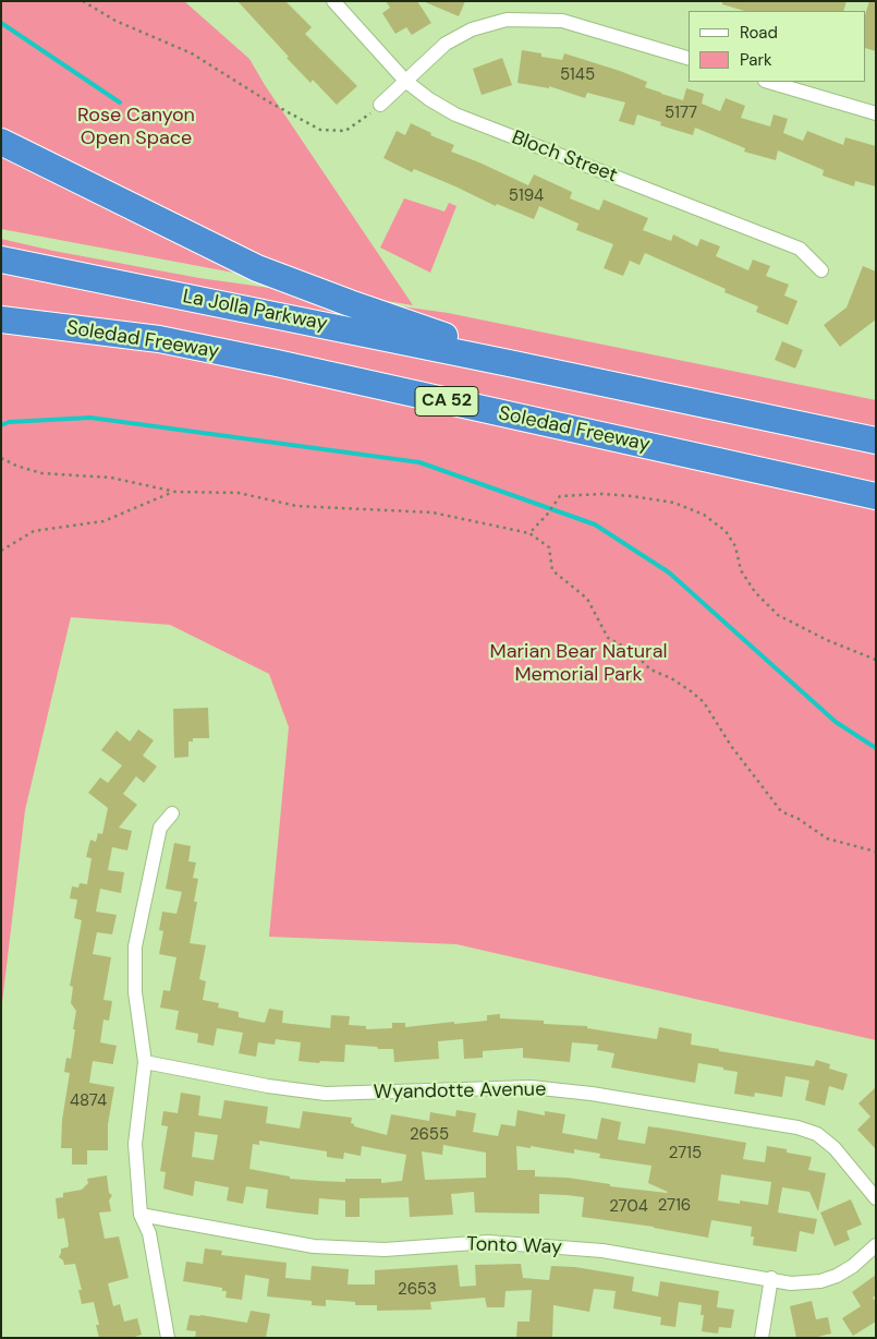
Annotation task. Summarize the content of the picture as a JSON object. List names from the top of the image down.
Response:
{
  "streets": {
    "highway": ["La Jolla Parkway", "Soledad Freeway", "CA 52"],
    "street": ["Bloch Street", "Wyandotte Avenue", "Tonto Way"]
  },
  "parks": ["Rose Canyon Open Space", "Marian Bear Natural Memorial Park"],
  "house_numbers": [
    "5145",
    "5177",
    "5194",
    "4874",
    "2655",
    "2715",
    "2716",
    "2704",
    "2653"
  ],
  "legend": ["Road", "Park"]
}
